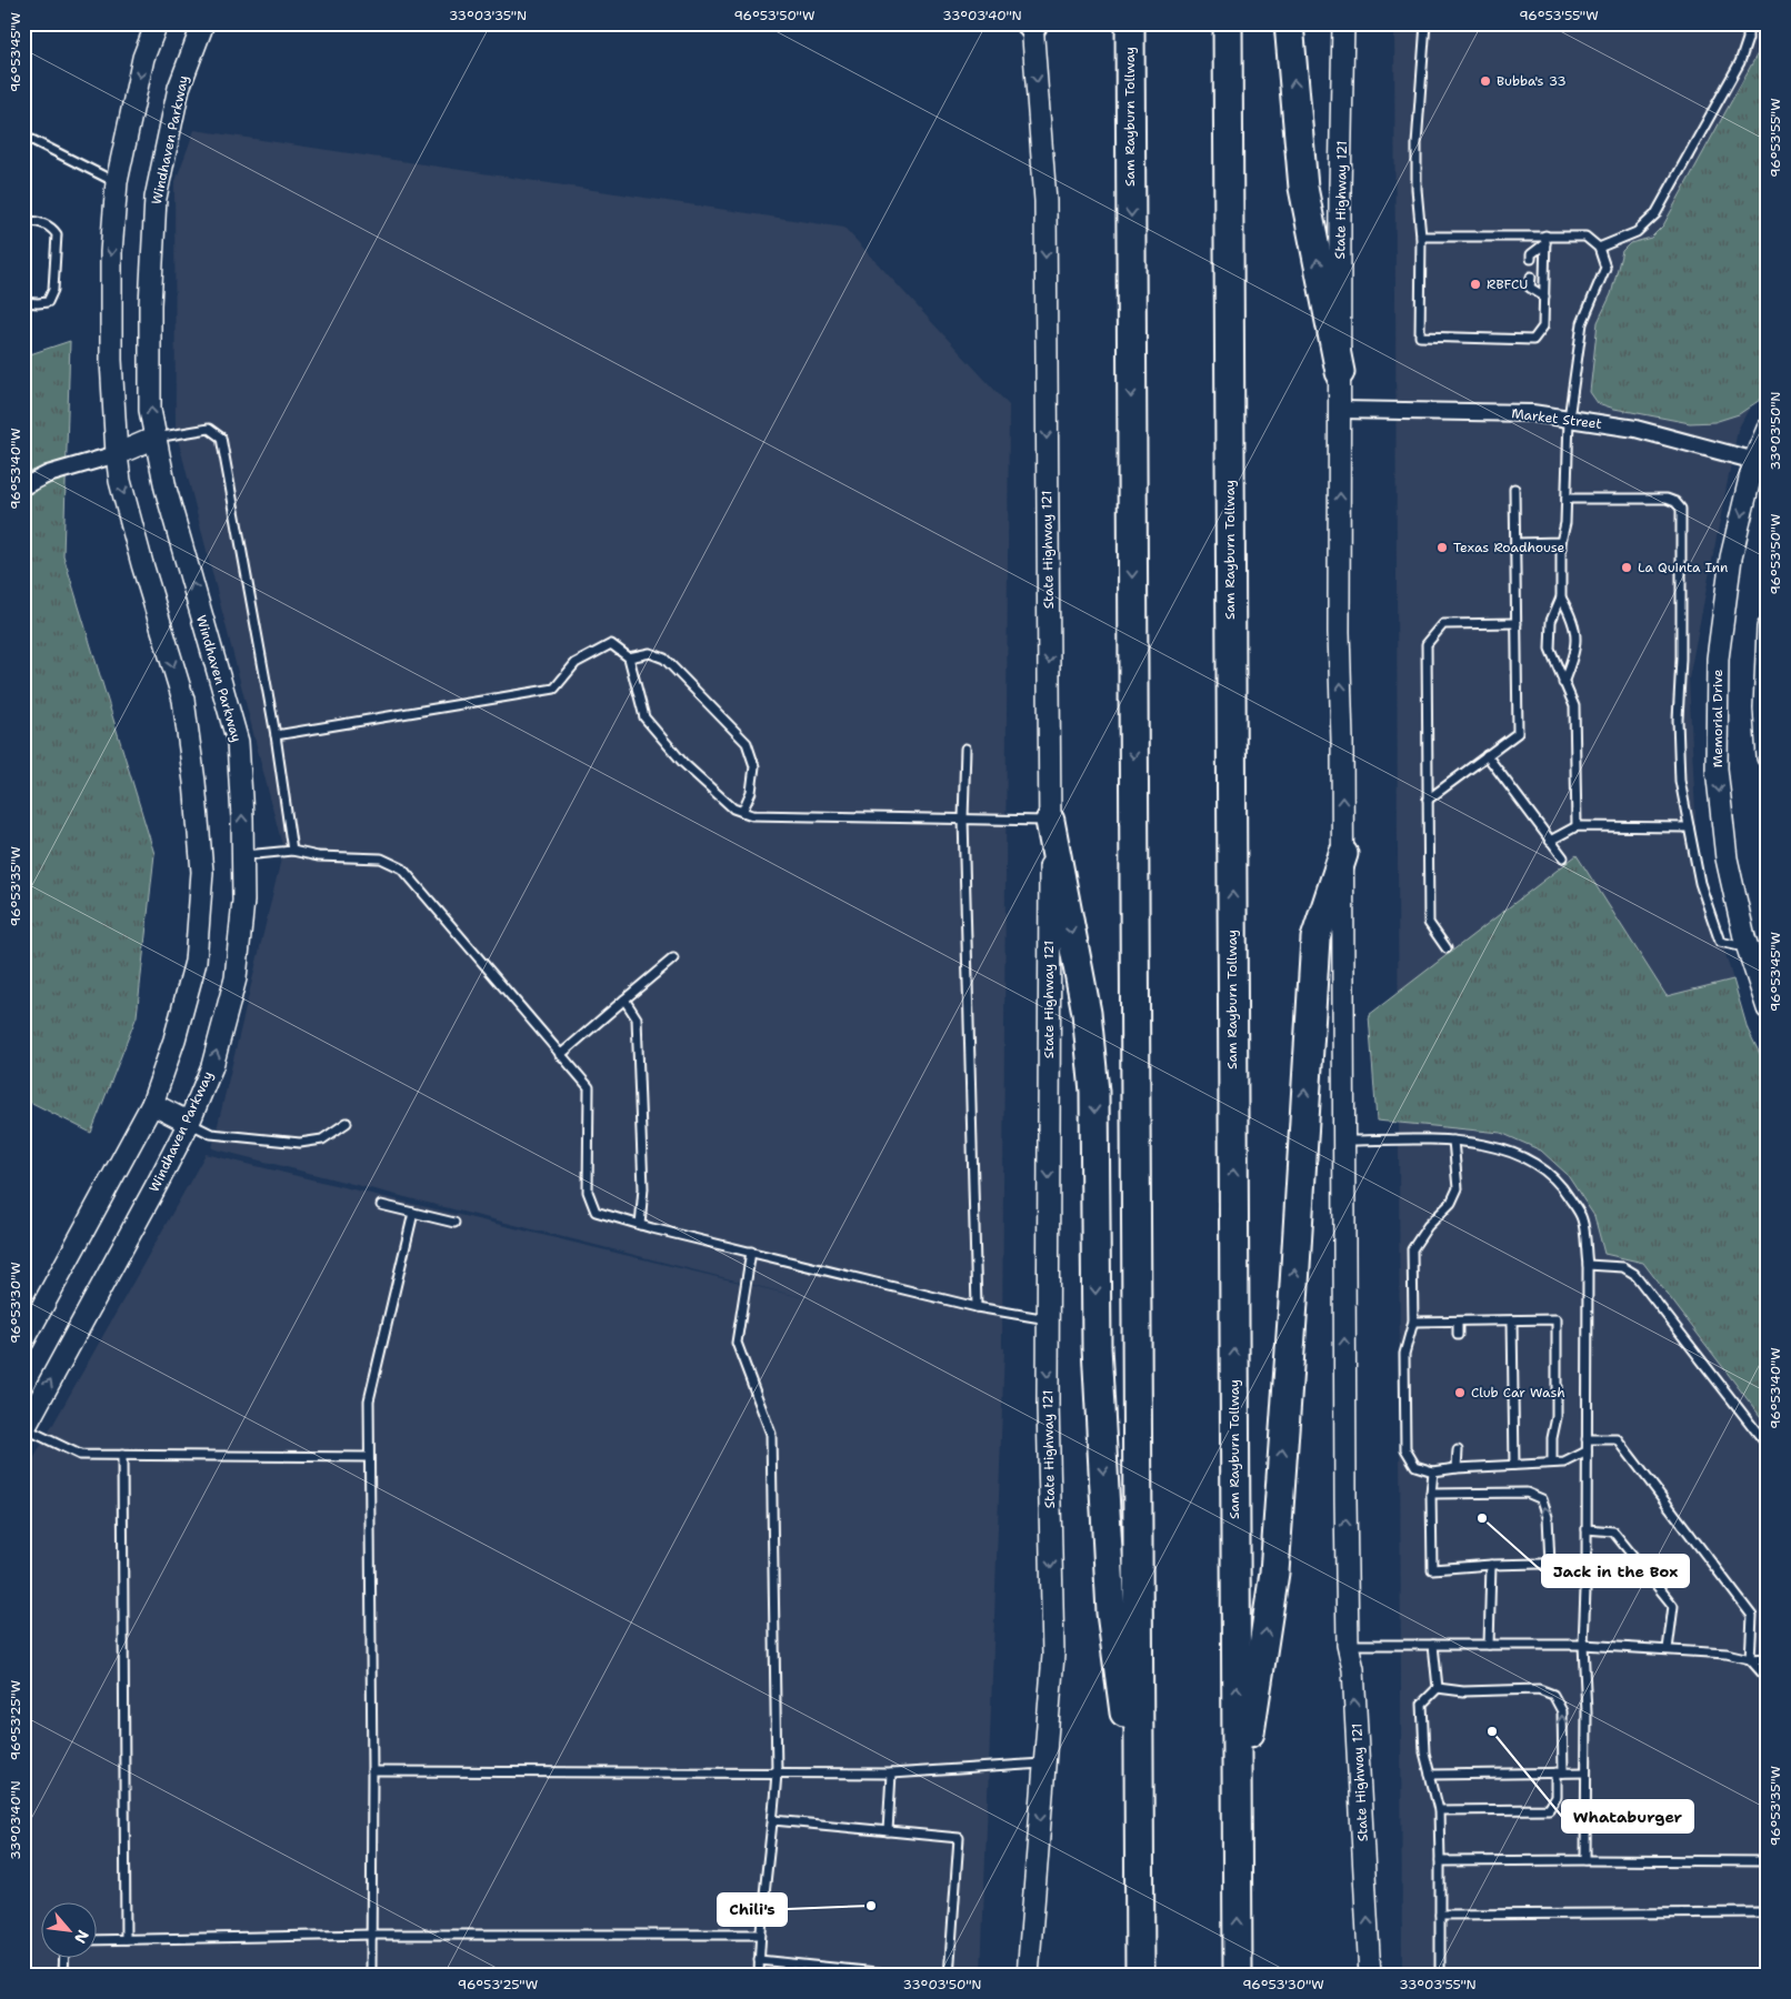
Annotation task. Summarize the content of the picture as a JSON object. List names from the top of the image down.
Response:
{
  "streets": {
    "highway": ["Sam Rayburn Tollway"],
    "main road": ["Windhaven Parkway", "State Highway 121", "Memorial Drive"],
    "street": ["Market Street"]
  },
  "crossings": [
    ["State Highway 121", "Market Street"],
    ["Market Street", "Memorial Drive"]
  ],
  "one_way": ["Memorial Drive"],
  "places": [
    "Bubba's 33",
    "RBFCU",
    "Texas Roadhouse",
    "La Quinta Inn",
    "Club Car Wash",
    "Jack in the Box",
    "Whataburger",
    "Chili's"
  ],
  "north": "bottom right",
  "coordinates": [
    "33°03'35\"N",
    "96°53'50\"W",
    "33°03'40\"N",
    "96°53'55\"W",
    "96°53'45\"W",
    "33°03'50\"N",
    "96°53'40\"W",
    "96°53'35\"W",
    "96°53'30\"W",
    "96°53'25\"W",
    "33°03'55\"N"
  ]
}
